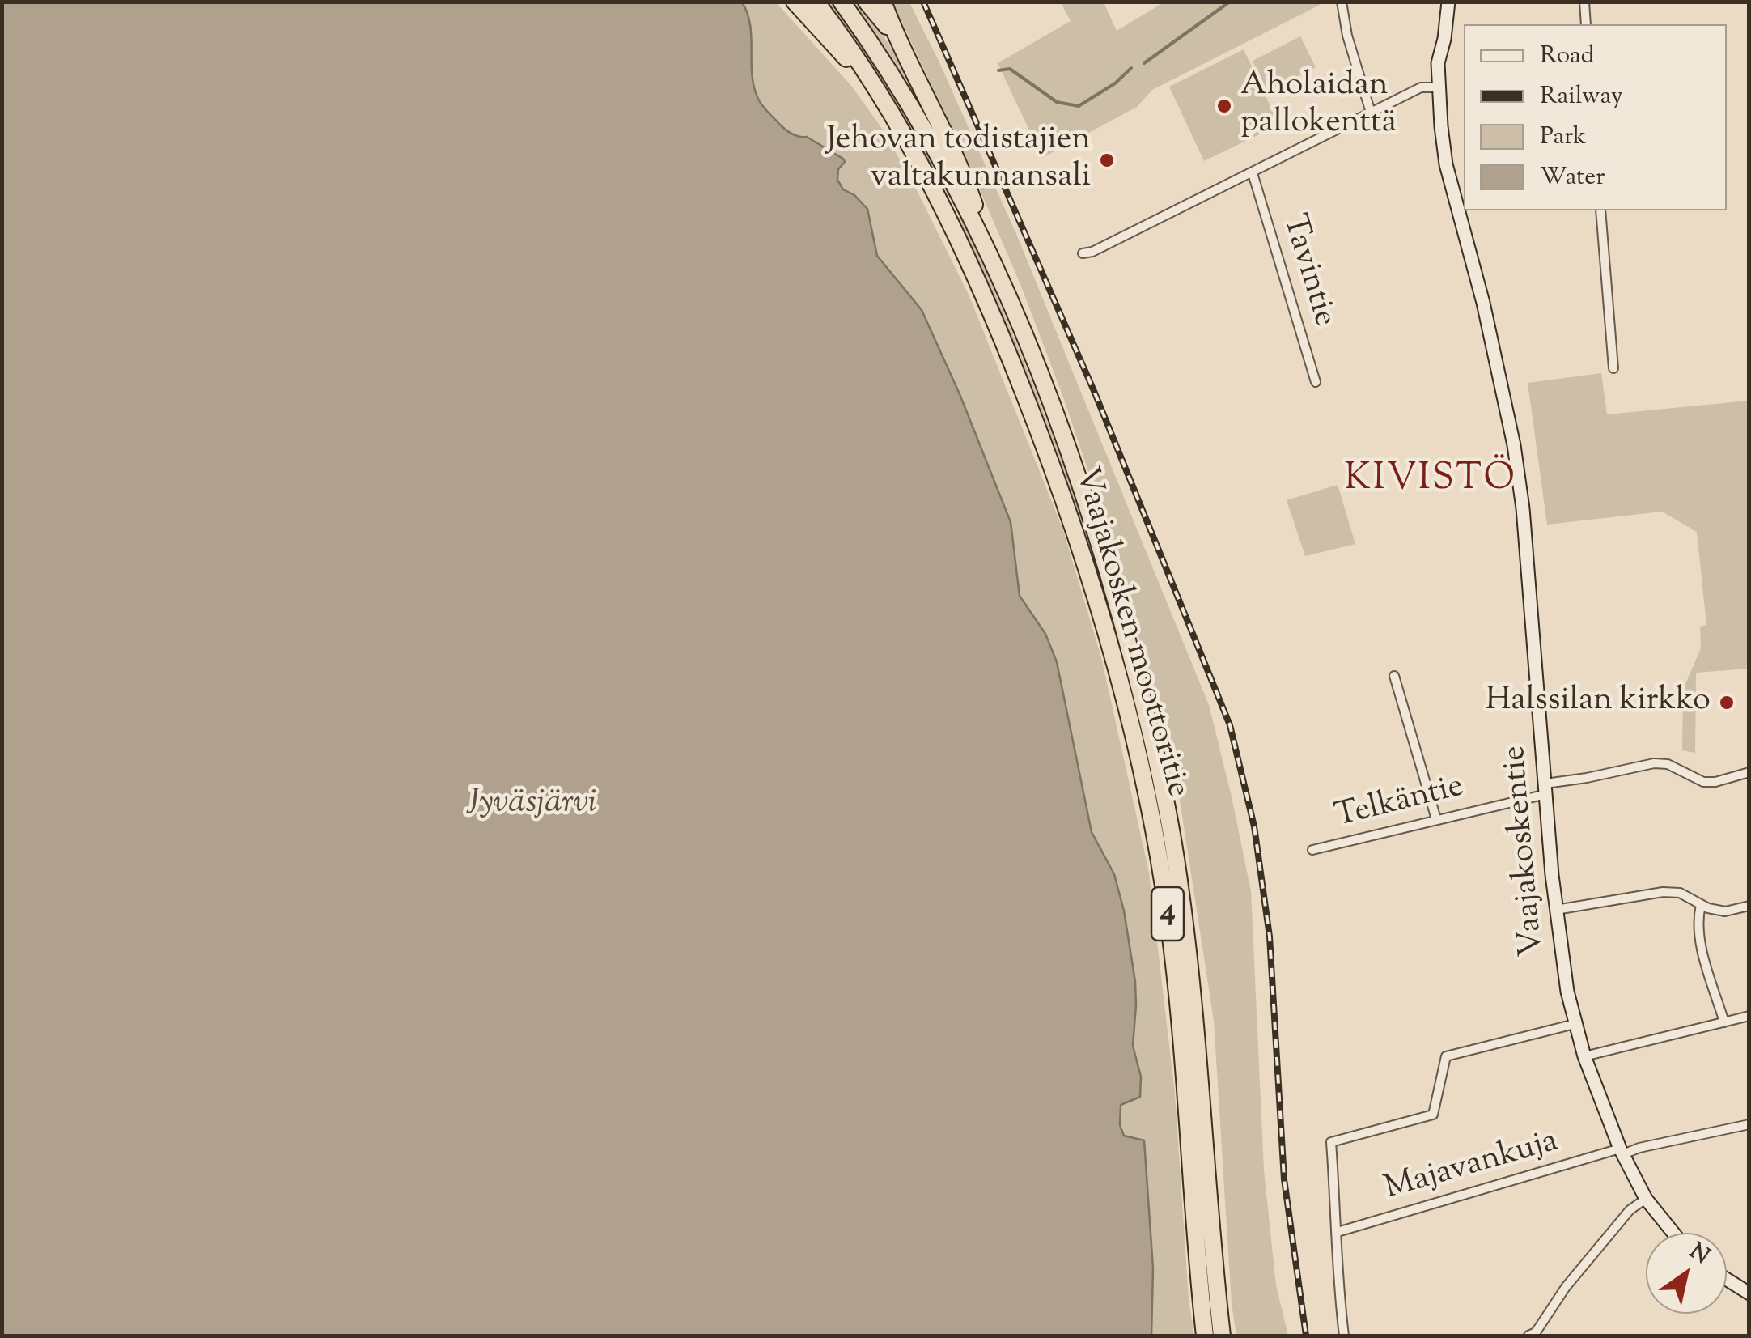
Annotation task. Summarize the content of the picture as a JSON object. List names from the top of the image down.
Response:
{
  "streets": {
    "highway": ["Vaajakosken moottoritie", "4"],
    "main road": ["Vaajakoskentie"],
    "street": ["Tavintie", "Telkäntie", "Majavankuja"]
  },
  "crossings": [
    ["Vaajakosken moottoritie", "4"],
    ["Telkäntie", "Vaajakoskentie"],
    ["Vaajakoskentie", "Majavankuja"]
  ],
  "districts": ["KIVISTÖ"],
  "water": ["Jyväsjärvi"],
  "places": ["Aholaidan pallokenttä", "Jehovan todistajien valtakunnansali", "Halssilan kirkko"],
  "legend": [
    "Road",
    "Railway",
    "Park",
    "Water"
  ],
  "north": "top right"
}
